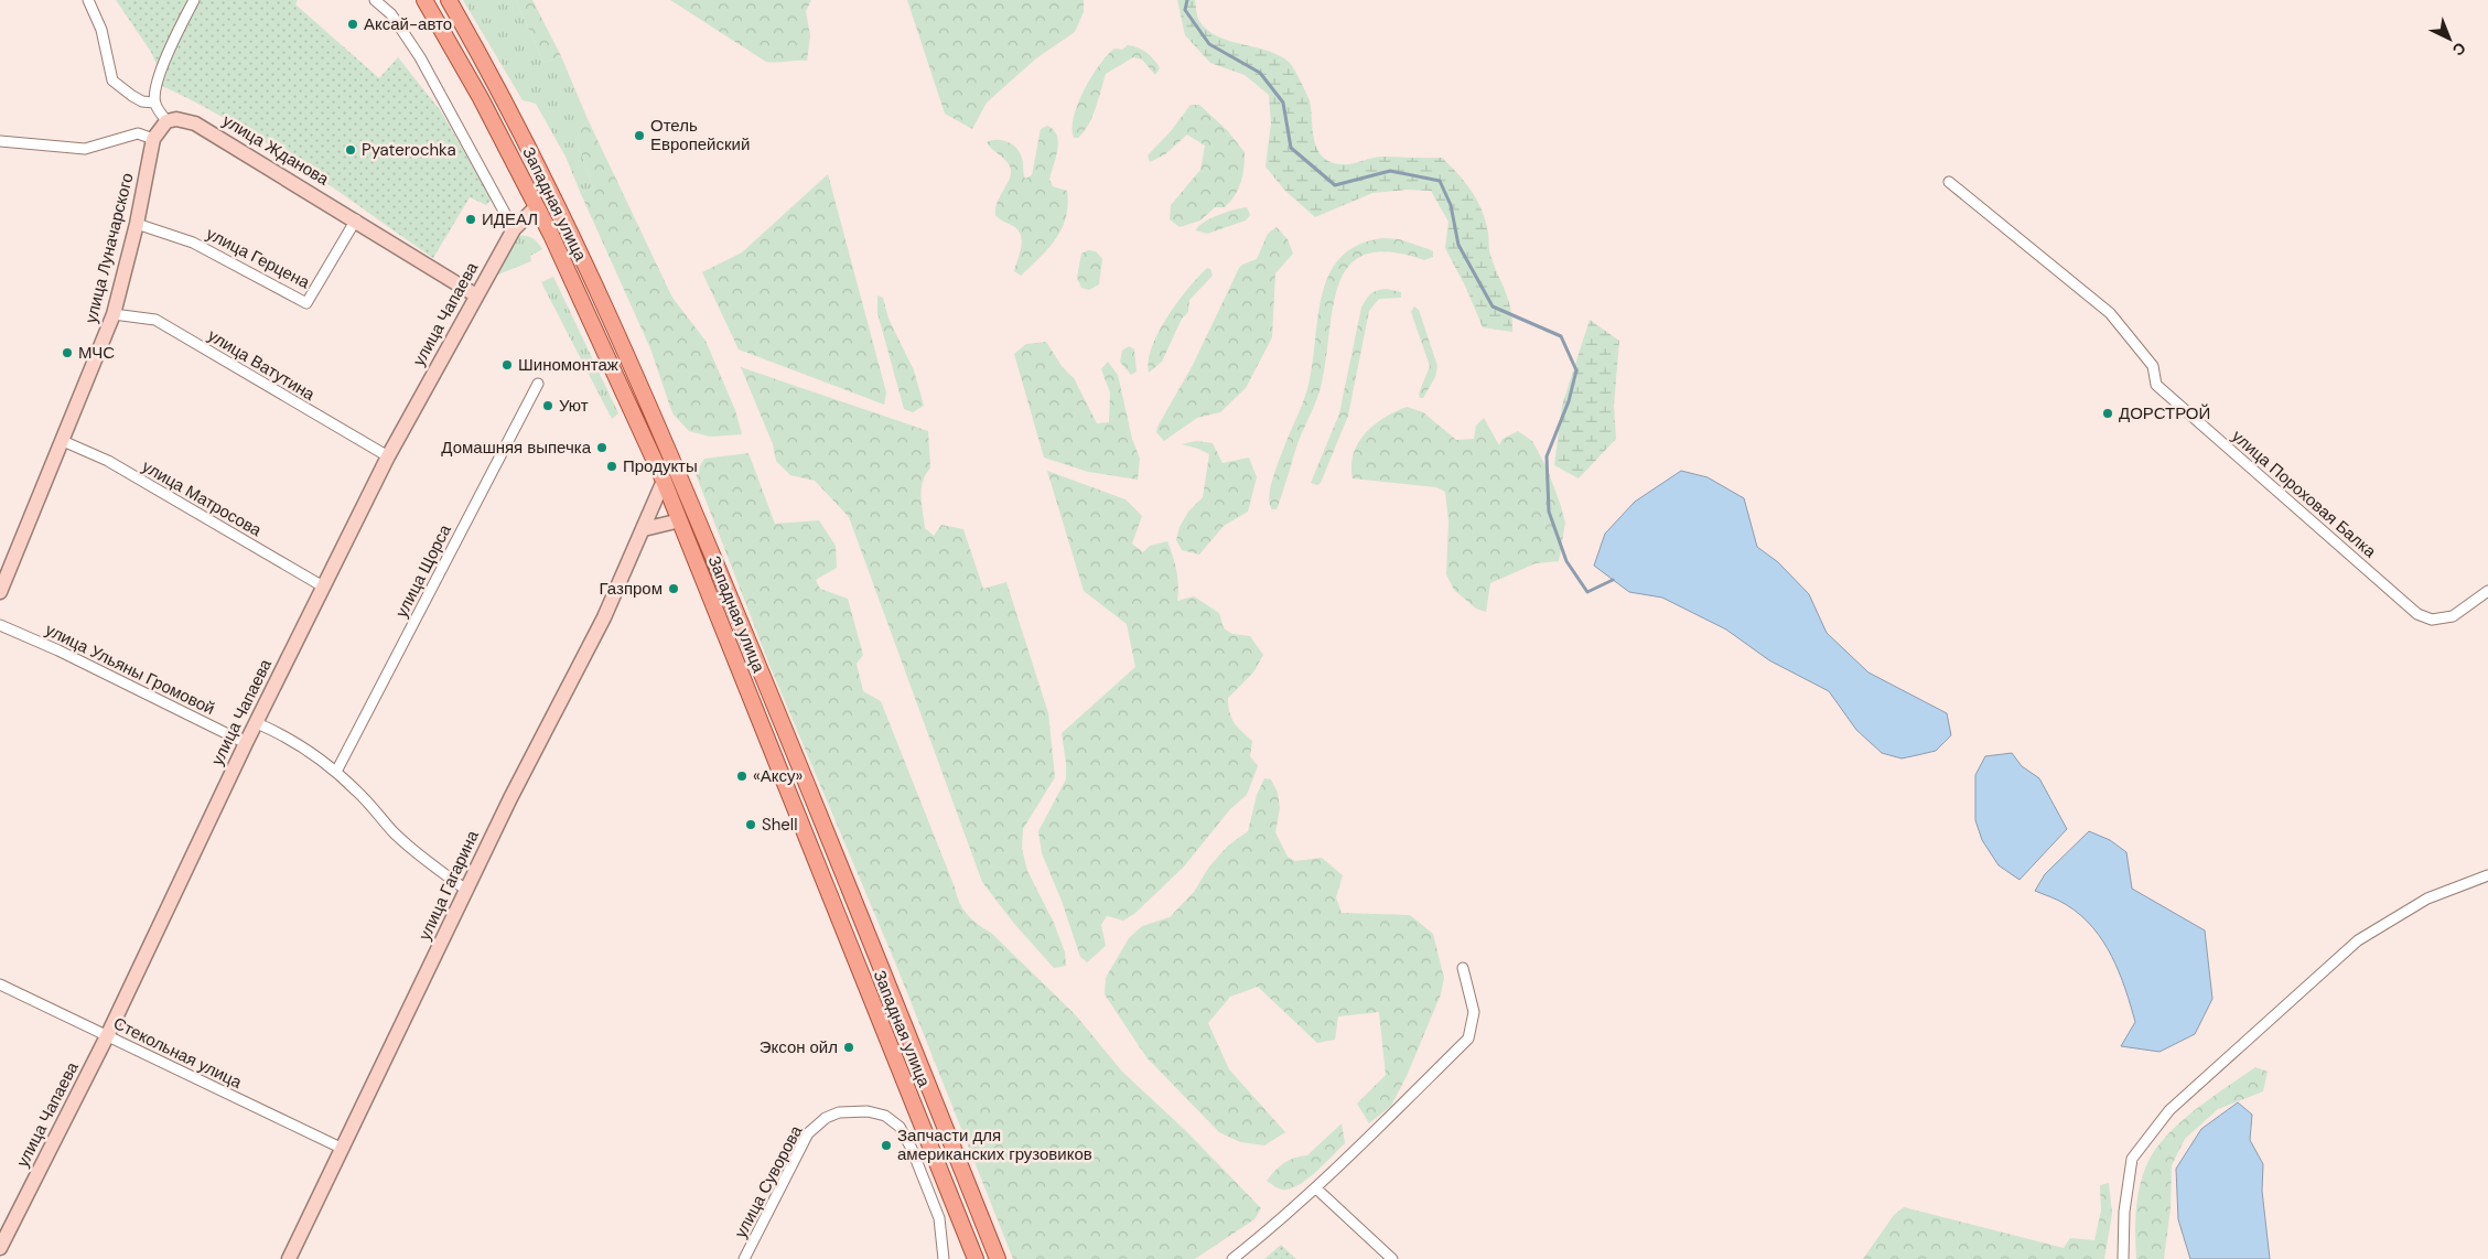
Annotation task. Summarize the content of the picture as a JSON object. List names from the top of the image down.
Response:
{
  "streets": {
    "main road": [
      "улица Жданова",
      "Западная улица",
      "улица Луначарского",
      "улица Чапаева",
      "улица Гагарина"
    ],
    "street": [
      "улица Герцена",
      "улица Ватутина",
      "улица Пороховая Балка",
      "улица Матросова",
      "улица Щорса",
      "улица Ульяны Громовой",
      "Стекольная улица",
      "улица Суворова"
    ]
  },
  "crossings": [
    ["улица Жданова", "улица Луначарского"],
    ["улица Жданова", "улица Герцена"],
    ["улица Жданова", "улица Чапаева"],
    ["Западная улица", "улица Чапаева"],
    ["Западная улица", "улица Гагарина"],
    ["улица Луначарского", "улица Герцена"],
    ["улица Луначарского", "улица Ватутина"],
    ["улица Луначарского", "улица Матросова"],
    ["улица Чапаева", "улица Ватутина"],
    ["улица Чапаева", "улица Матросова"],
    ["улица Чапаева", "улица Ульяны Громовой"],
    ["улица Чапаева", "Стекольная улица"],
    ["улица Гагарина", "Стекольная улица"]
  ],
  "places": [
    "Аксай-авто",
    "Отель Европейский",
    "Pyaterochka",
    "ИДЕАЛ",
    "МЧС",
    "Шиномонтаж",
    "Уют",
    "ДОРСТРОЙ",
    "Домашняя выпечка",
    "Продукты",
    "Газпром",
    "«Аксу»",
    "Shell",
    "Эксон ойл",
    "Запчасти для американских грузовиков"
  ],
  "north": "bottom right"
}
